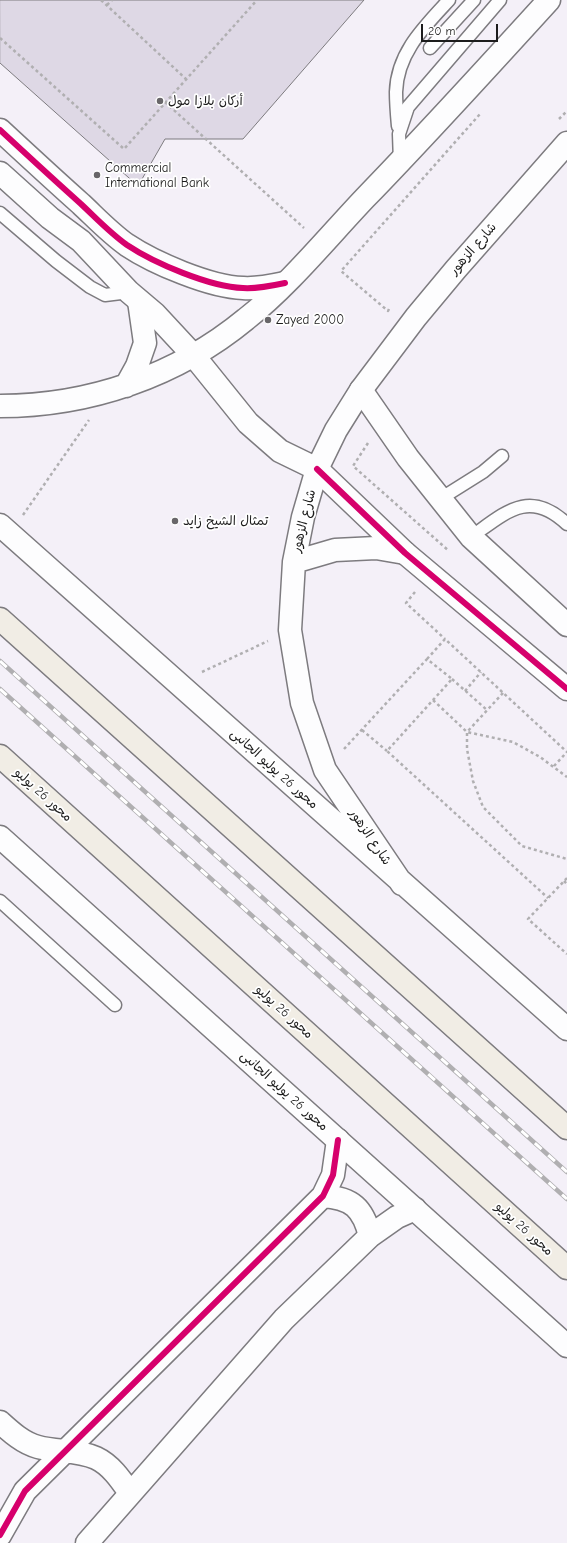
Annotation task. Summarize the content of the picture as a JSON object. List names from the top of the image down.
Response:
{
  "streets": {
    "highway": ["محور 26 يوليو"],
    "main road": ["شارع الزهور", "محور 26 يوليو الجانبى"]
  },
  "crossings": [
    ["شارع الزهور", "محور 26 يوليو الجانبى"]
  ],
  "places": [
    "أركان بلازا مول",
    "Commercial International Bank",
    "Zayed 2000",
    "تمثال الشيخ زايد"
  ],
  "scale_bar": "20 m"
}
